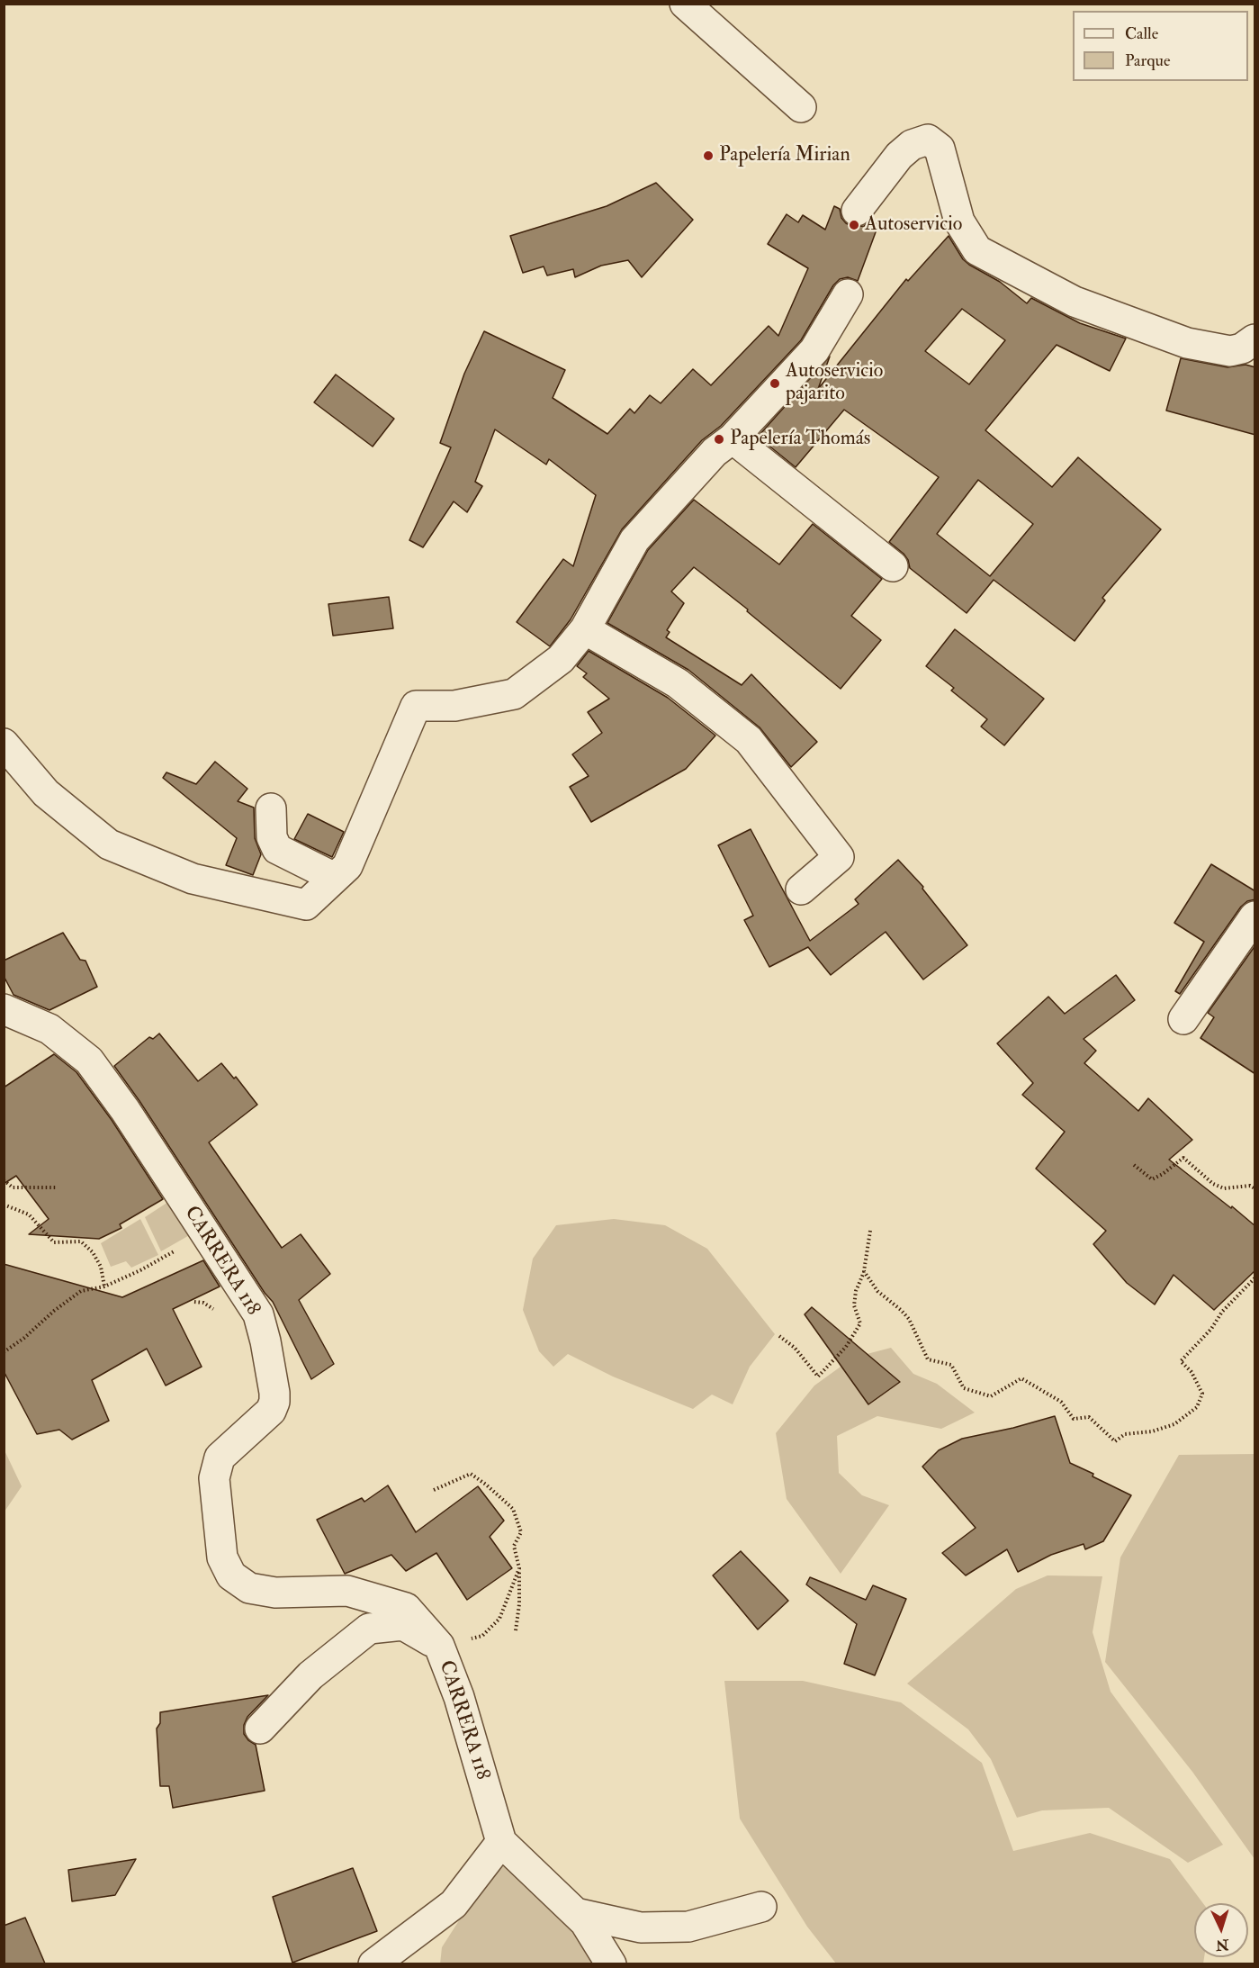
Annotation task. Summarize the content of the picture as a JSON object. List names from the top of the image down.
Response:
{
  "streets": {
    "street": ["CARRERA 118"]
  },
  "places": [
    "Papelería Mirian",
    "Autoservicio",
    "Autoservicio pajarito",
    "Papelería Thomás"
  ],
  "legend": ["Calle", "Parque"],
  "north": "bottom"
}
